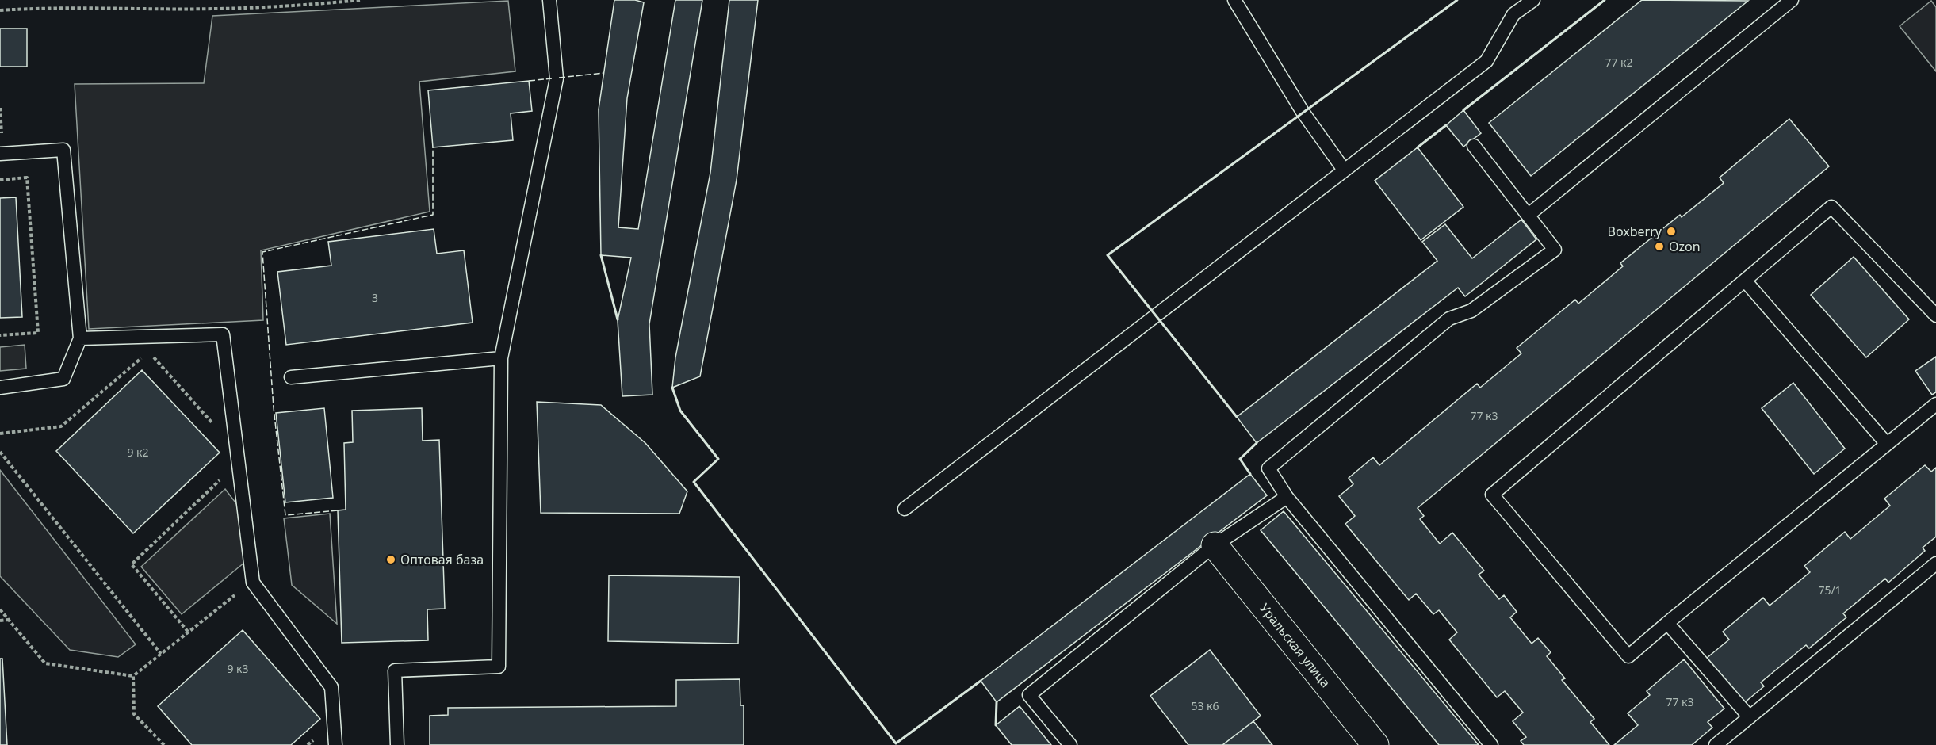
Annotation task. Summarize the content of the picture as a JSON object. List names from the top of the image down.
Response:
{
  "streets": {
    "street": ["Уральская улица"]
  },
  "places": ["Boxberry", "Ozon", "Оптовая база"],
  "house_numbers": [
    "77 к2",
    "3",
    "77 к3",
    "9 к2",
    "75/1",
    "9 к3",
    "77 к3",
    "53 к6"
  ]
}
